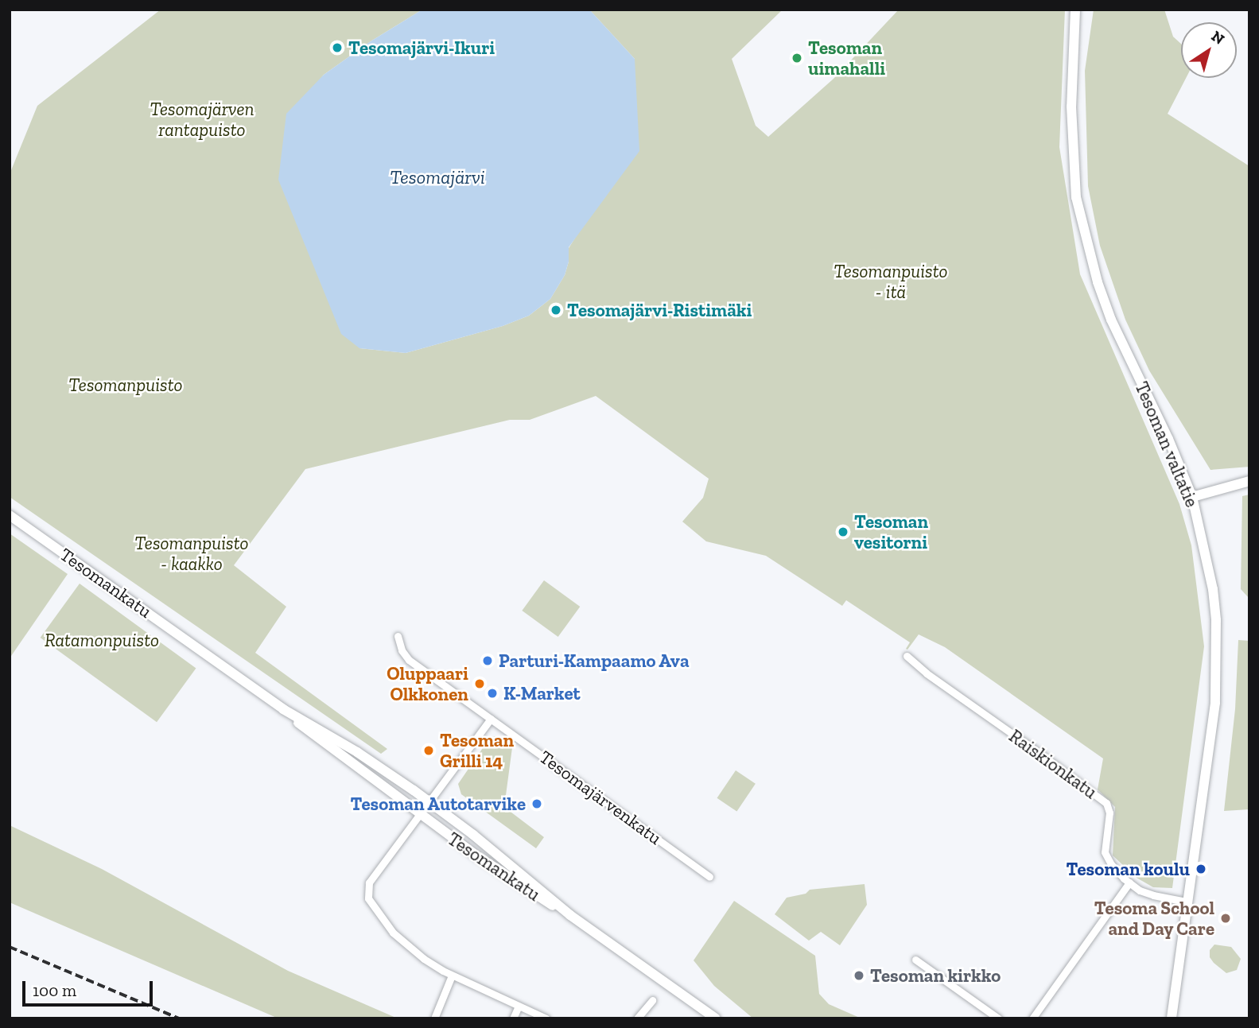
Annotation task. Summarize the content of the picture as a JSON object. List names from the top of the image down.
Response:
{
  "streets": {
    "main road": ["Tesoman valtatie", "Tesomankatu"],
    "street": ["Raiskionkatu", "Tesomajärvenkatu"]
  },
  "crossings": [
    ["Tesoman valtatie", "Raiskionkatu"]
  ],
  "water": ["Tesomajärvi"],
  "parks": [
    "Tesomajärven rantapuisto",
    "Tesomanpuisto - itä",
    "Tesomanpuisto",
    "Tesomanpuisto - kaakko",
    "Ratamonpuisto"
  ],
  "places": [
    "Tesomajärvi-Ikuri",
    "Tesoman uimahalli",
    "Tesomajärvi-Ristimäki",
    "Tesoman vesitorni",
    "Parturi-Kampaamo Ava",
    "Oluppaari Olkkonen",
    "K-Market",
    "Tesoman Grilli 14",
    "Tesoman Autotarvike",
    "Tesoman koulu",
    "Tesoma School and Day Care",
    "Tesoman kirkko"
  ],
  "scale_bar": "100 m",
  "north": "top right"
}
